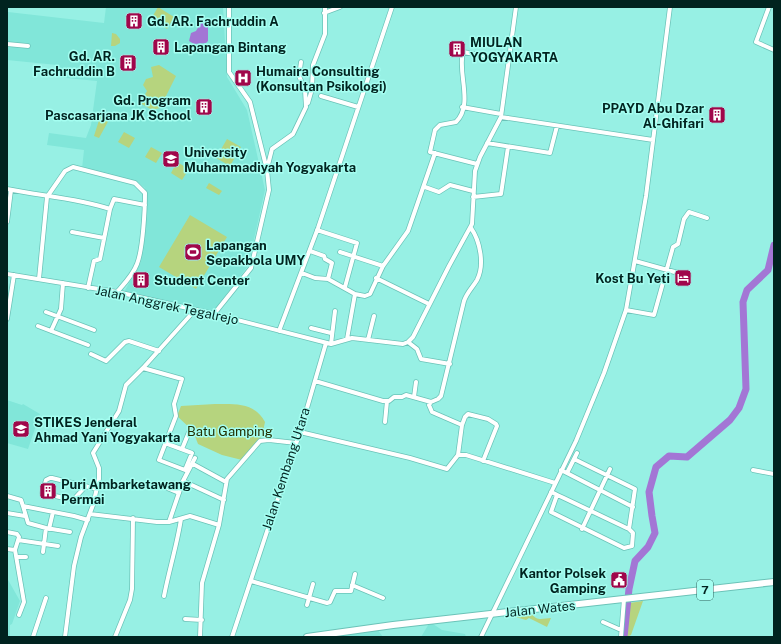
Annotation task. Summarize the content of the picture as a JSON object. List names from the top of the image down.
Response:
{
  "streets": {
    "highway": ["7", "Jalan Wates"],
    "street": ["Jalan Anggrek Tegalrejo", "Jalan Kembang Utara"]
  },
  "crossings": [
    ["Jalan Anggrek Tegalrejo", "Jalan Kembang Utara"]
  ],
  "parks": ["Batu Gamping"],
  "places": {
    "building": [
      "Gd. AR. Fachruddin A",
      "Lapangan Bintang",
      "MIULAN YOGYAKARTA",
      "Gd. AR. Fachruddin B",
      "Gd. Program Pascasarjana JK School",
      "PPAYD Abu Dzar Al-Ghifari",
      "Student Center",
      "Puri Ambarketawang Permai"
    ],
    "hospital": ["Humaira Consulting (Konsultan Psikologi)"],
    "school or university": ["University Muhammadiyah Yogyakarta", "STIKES Jenderal Ahmad Yani Yogyakarta"],
    "sports": ["Lapangan Sepakbola UMY"],
    "hotel": ["Kost Bu Yeti"],
    "public building": ["Kantor Polsek Gamping"]
  }
}
